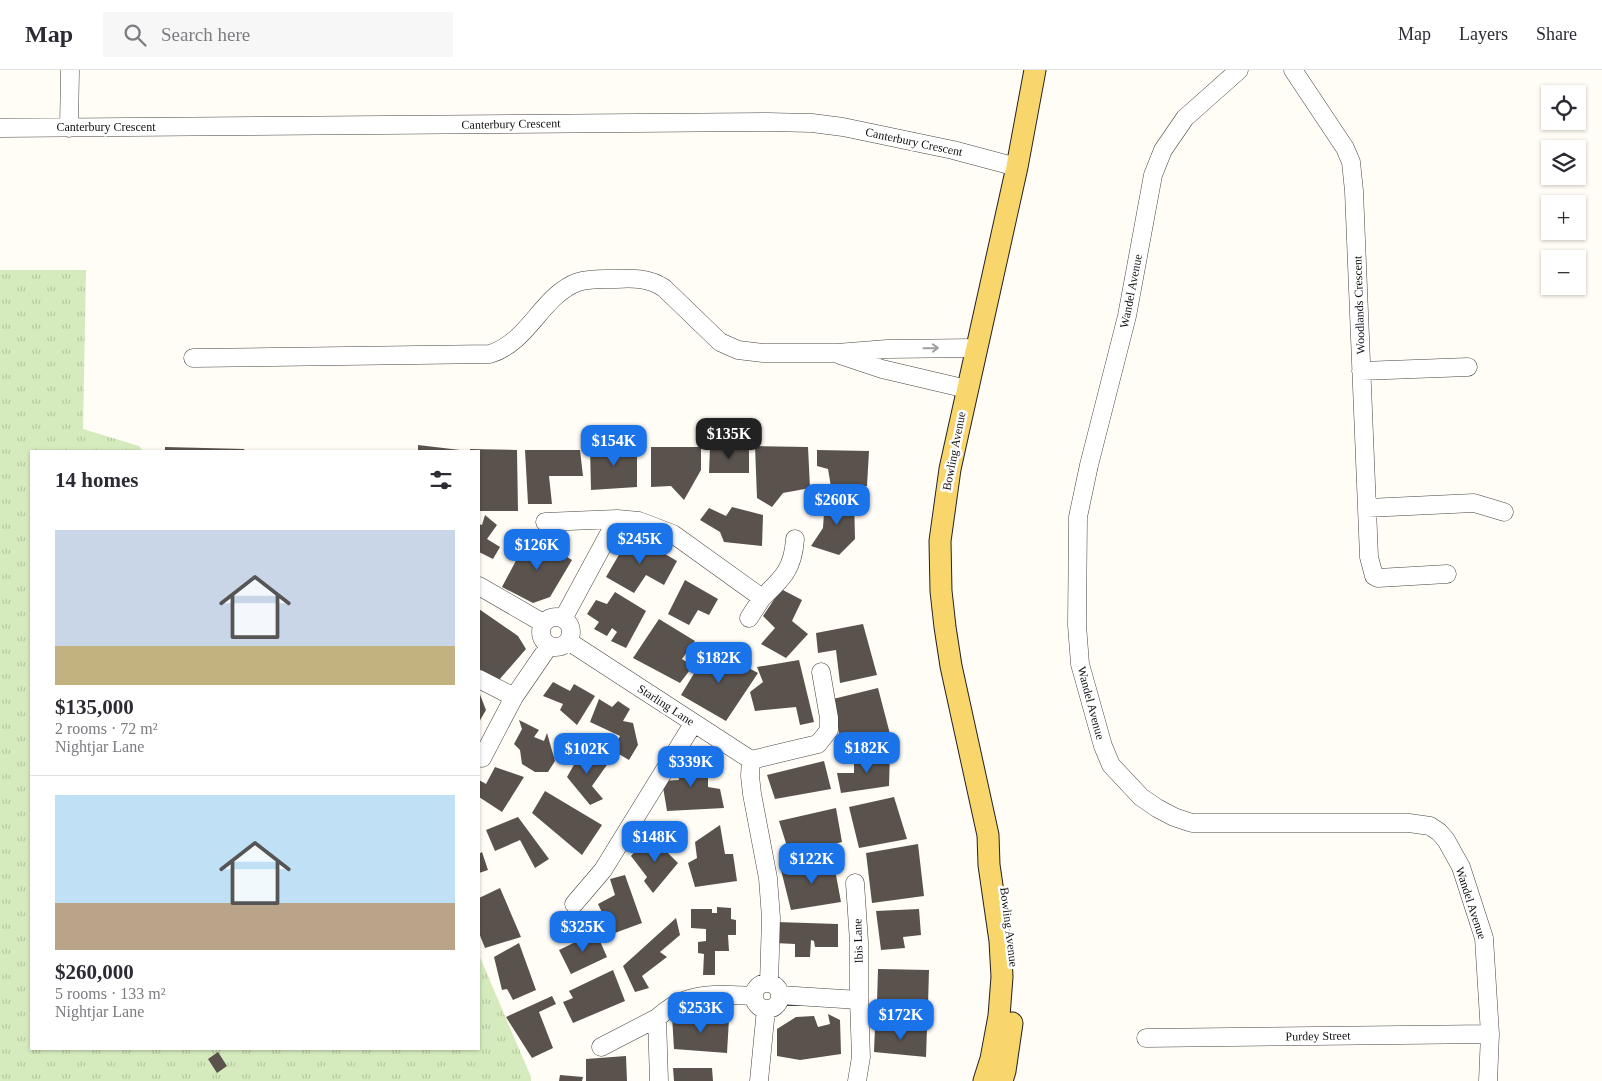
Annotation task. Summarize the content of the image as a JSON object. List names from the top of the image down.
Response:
{
  "streets": {
    "main road": ["Bowling Avenue"],
    "street": [
      "Canterbury Crescent",
      "Wandel Avenue",
      "Woodlands Crescent",
      "Starling Lane",
      "Ibis Lane",
      "Purdey Street"
    ]
  },
  "crossings": [
    ["Canterbury Crescent", "Bowling Avenue"],
    ["Wandel Avenue", "Purdey Street"]
  ],
  "page": {
    "header": "Map",
    "search": "Search here",
    "nav": ["Map", "Layers", "Share"],
    "map_buttons": ["+", "−"],
    "price": [
      "$135K",
      "$154K",
      "$260K",
      "$245K",
      "$126K",
      "$182K",
      "$182K",
      "$102K",
      "$339K",
      "$148K",
      "$122K",
      "$325K",
      "$253K",
      "$172K"
    ],
    "heading": "14 homes",
    "list": [
      {
        "name": "$135,000",
        "note": "2 rooms · 72 m² · Nightjar Lane"
      },
      {
        "name": "$260,000",
        "note": "5 rooms · 133 m² · Nightjar Lane"
      }
    ]
  }
}
